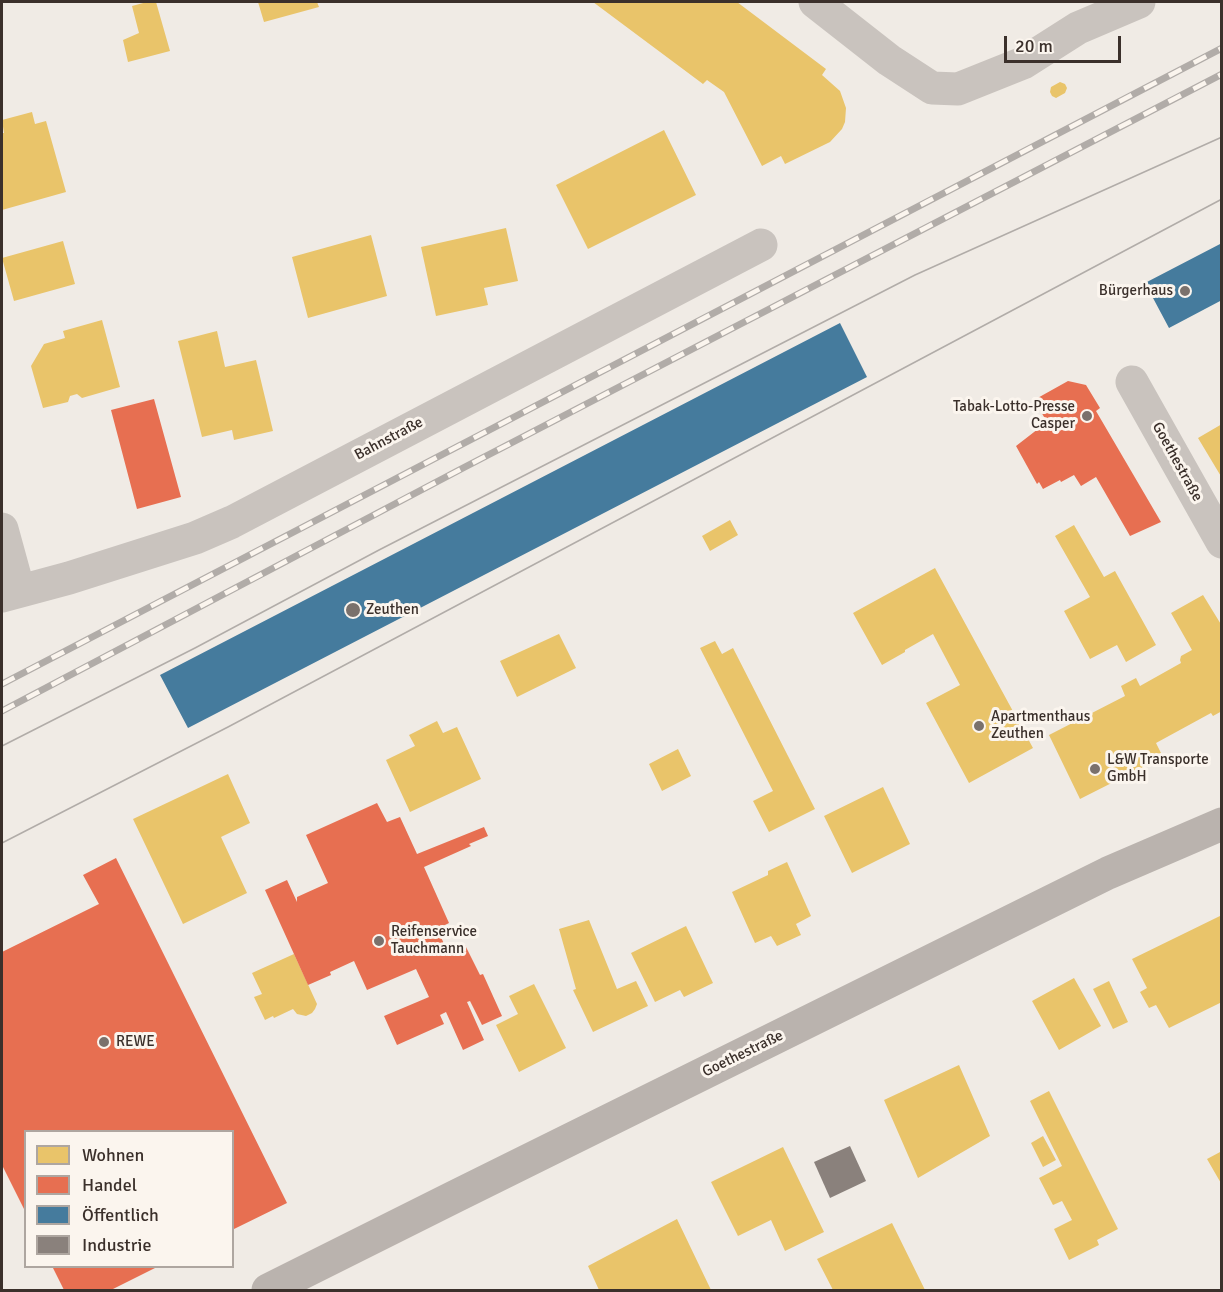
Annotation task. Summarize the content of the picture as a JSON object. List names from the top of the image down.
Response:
{
  "streets": {
    "main road": ["Goethestraße"],
    "street": ["Bahnstraße"]
  },
  "places": [
    "Bürgerhaus",
    "Tabak-Lotto-Presse Casper",
    "Zeuthen",
    "Apartmenthaus Zeuthen",
    "L&W Transporte GmbH",
    "Reifenservice Tauchmann",
    "REWE"
  ],
  "legend": [
    "Wohnen",
    "Handel",
    "Öffentlich",
    "Industrie"
  ],
  "scale_bar": "20 m"
}
